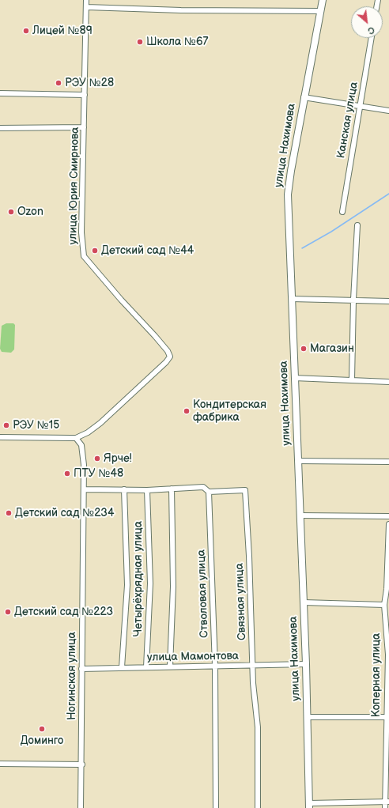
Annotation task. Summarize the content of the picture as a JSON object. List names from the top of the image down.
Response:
{
  "streets": {
    "main road": ["улица Нахимова"],
    "street": [
      "Канская улица",
      "улица Юрия Смирнова",
      "Четырёхрядная улица",
      "Стволовая улица",
      "Связная улица",
      "улица Мамонтова",
      "Коперная улица",
      "Ногинская улица"
    ]
  },
  "crossings": [
    ["улица Нахимова", "улица Мамонтова"],
    ["улица Юрия Смирнова", "Ногинская улица"],
    ["Четырёхрядная улица", "улица Мамонтова"],
    ["Стволовая улица", "Связная улица"],
    ["Стволовая улица", "улица Мамонтова"],
    ["Связная улица", "улица Мамонтова"],
    ["улица Мамонтова", "Ногинская улица"]
  ],
  "places": [
    "Лицей №89",
    "Школа №67",
    "РЭУ №28",
    "Ozon",
    "Детский сад №44",
    "Магазин",
    "Кондитерская фабрика",
    "РЭУ №15",
    "Ярче!",
    "ПТУ №48",
    "Детский сад №234",
    "Детский сад №223",
    "Доминго"
  ],
  "north": "bottom right"
}
